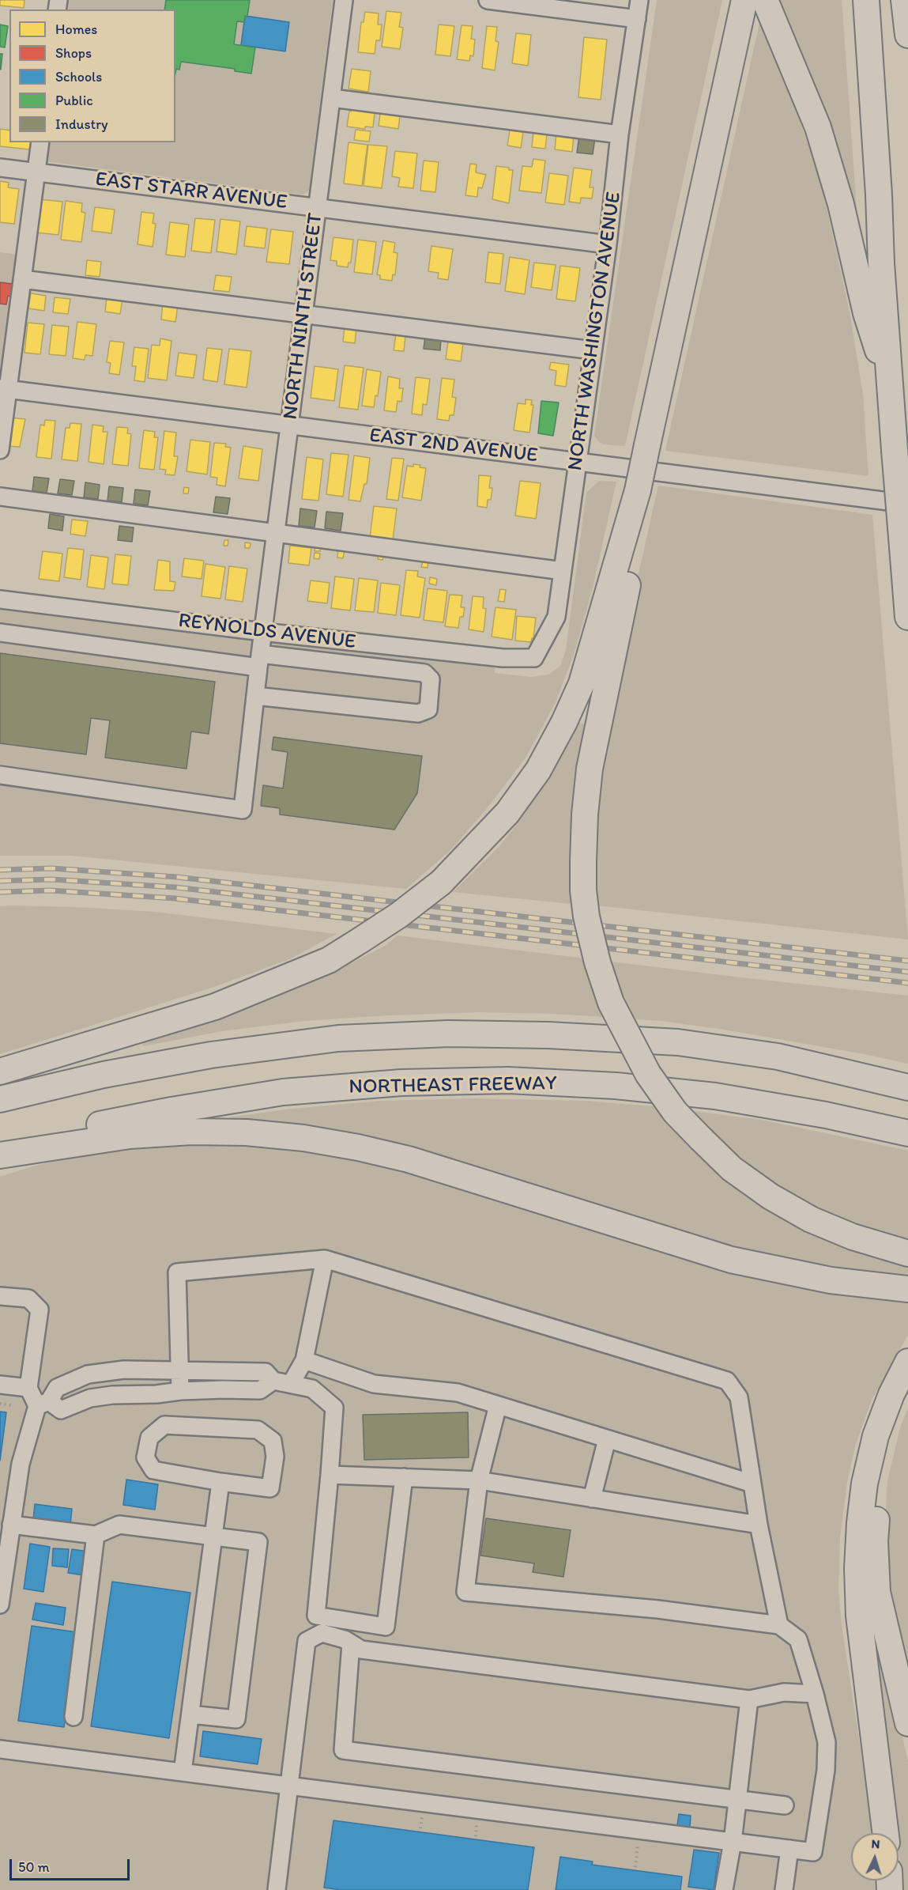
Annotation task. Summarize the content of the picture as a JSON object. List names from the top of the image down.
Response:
{
  "streets": {
    "highway": ["NORTHEAST FREEWAY"],
    "street": [
      "EAST STARR AVENUE",
      "NORTH NINTH STREET",
      "NORTH WASHINGTON AVENUE",
      "EAST 2ND AVENUE",
      "REYNOLDS AVENUE"
    ]
  },
  "crossings": [
    ["EAST STARR AVENUE", "NORTH NINTH STREET"],
    ["EAST STARR AVENUE", "NORTH WASHINGTON AVENUE"],
    ["NORTH NINTH STREET", "EAST 2ND AVENUE"],
    ["NORTH NINTH STREET", "REYNOLDS AVENUE"],
    ["NORTH WASHINGTON AVENUE", "EAST 2ND AVENUE"],
    ["NORTH WASHINGTON AVENUE", "REYNOLDS AVENUE"]
  ],
  "legend": [
    "Homes",
    "Shops",
    "Schools",
    "Public",
    "Industry"
  ],
  "scale_bar": "50 m",
  "north": "top"
}
